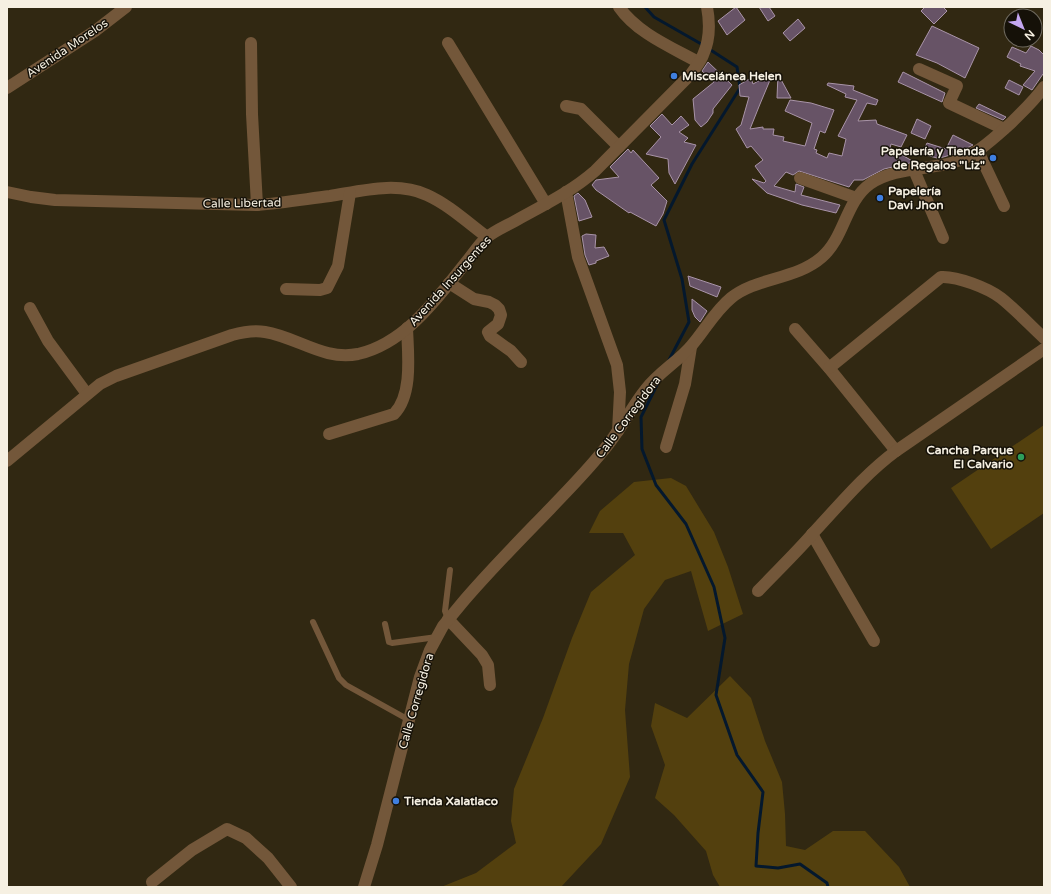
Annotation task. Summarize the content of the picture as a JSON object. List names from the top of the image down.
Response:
{
  "streets": {
    "street": [
      "Avenida Morelos",
      "Calle Libertad",
      "Avenida Insurgentes",
      "Calle Corregidora"
    ]
  },
  "crossings": [
    ["Calle Libertad", "Avenida Insurgentes"]
  ],
  "places": [
    "Miscelánea Helen",
    "Papelería y Tienda de Regalos \"Liz\"",
    "Papelería Davi Jhon",
    "Cancha Parque El Calvario",
    "Tienda Xalatlaco"
  ],
  "north": "bottom right"
}
